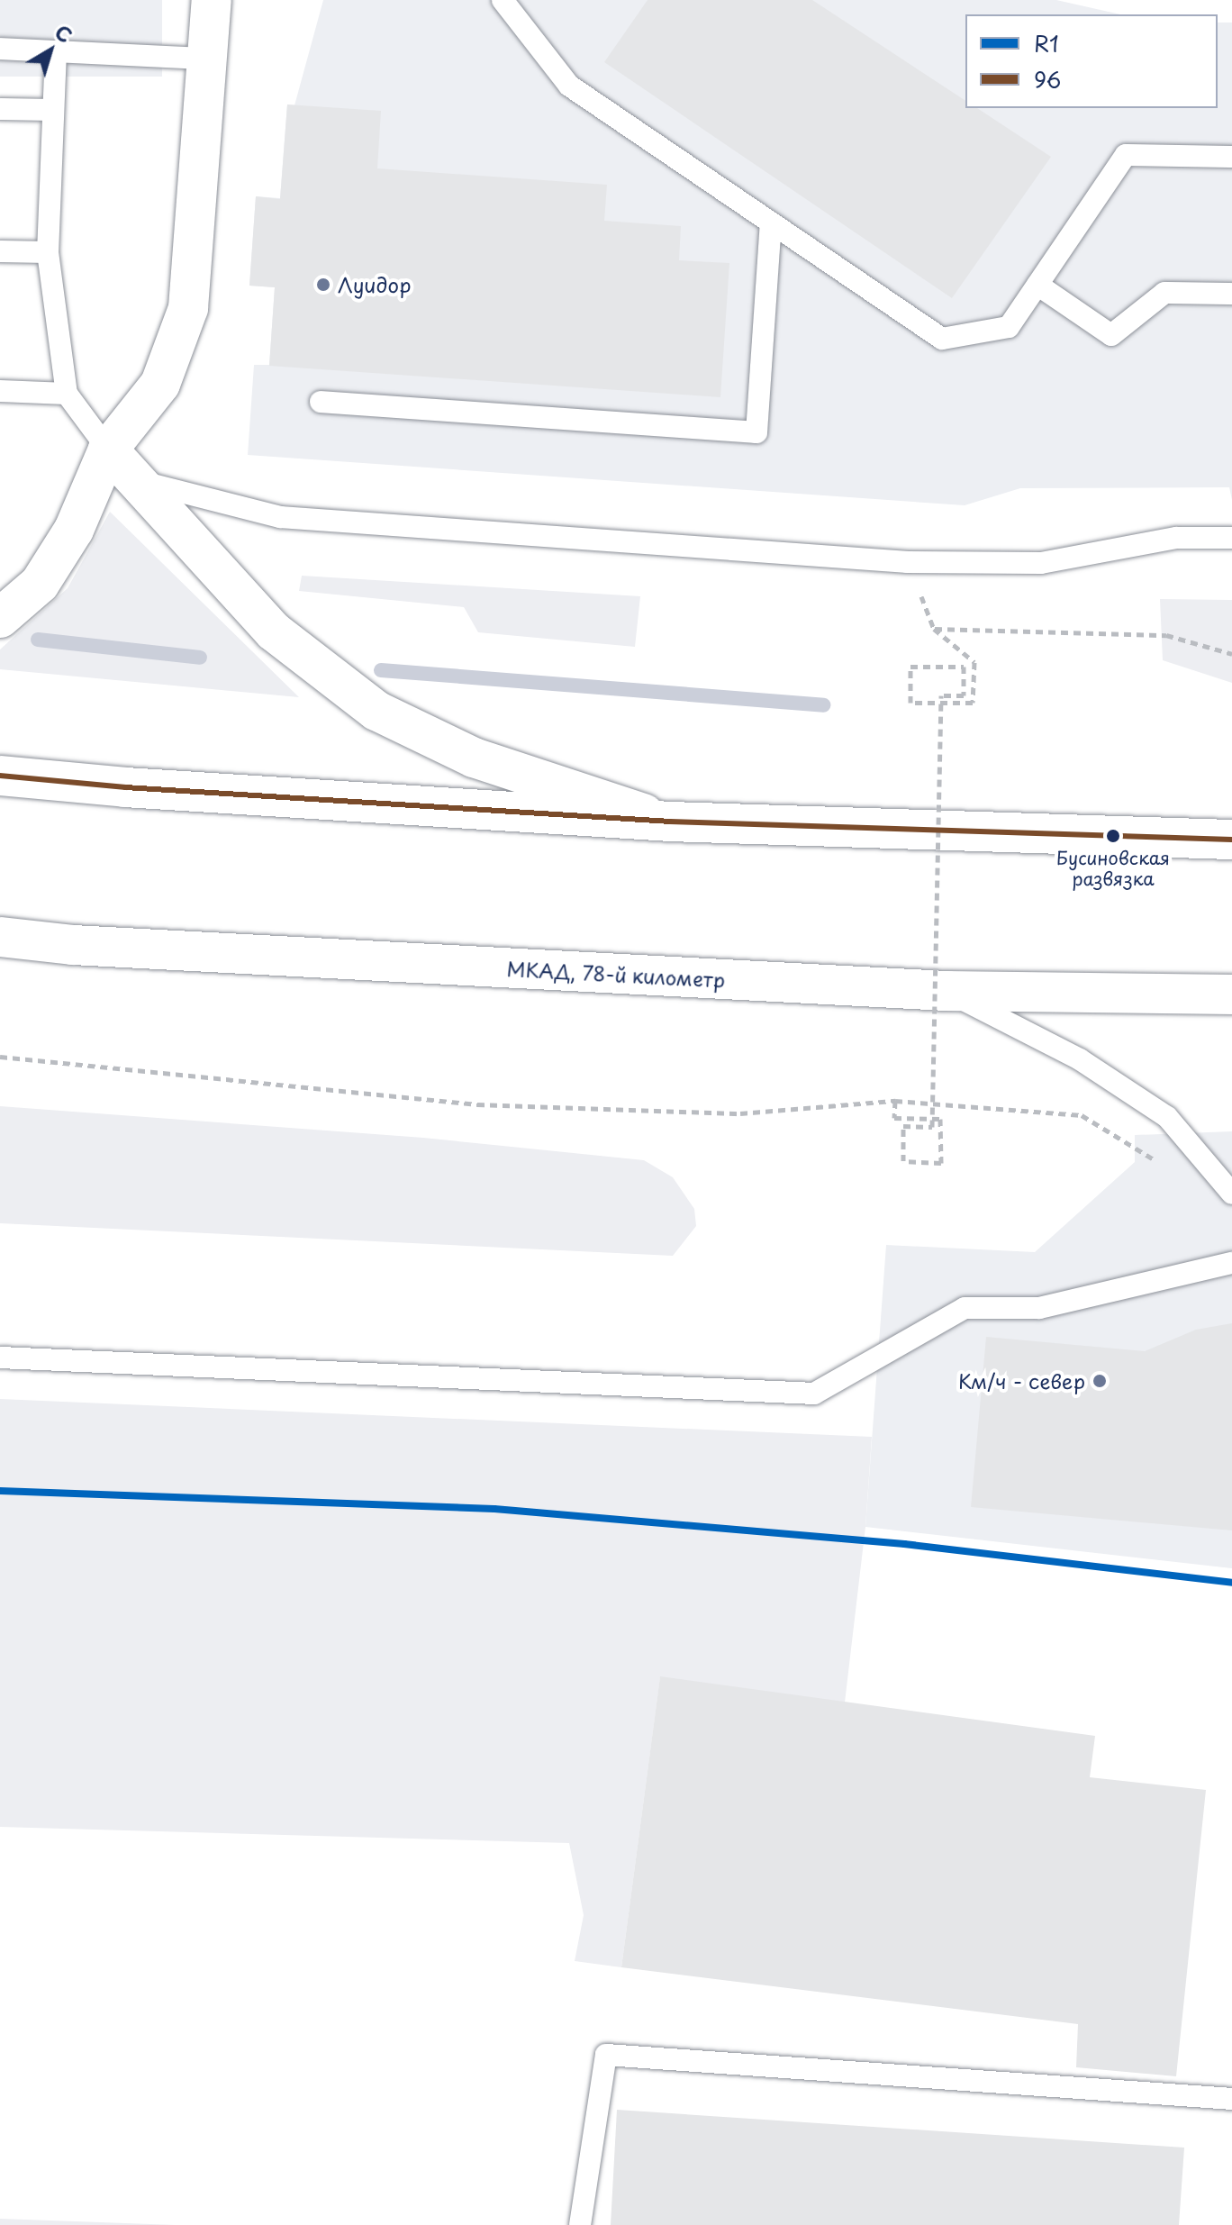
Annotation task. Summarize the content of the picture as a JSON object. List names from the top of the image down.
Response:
{
  "streets": {
    "main road": ["МКАД, 78-й километр"]
  },
  "places": ["Луидор", "Бусиновская развязка", "Км/ч - север"],
  "lines": ["transit line 96", "transit line R1"],
  "legend": ["R1", "96"],
  "north": "top right"
}
